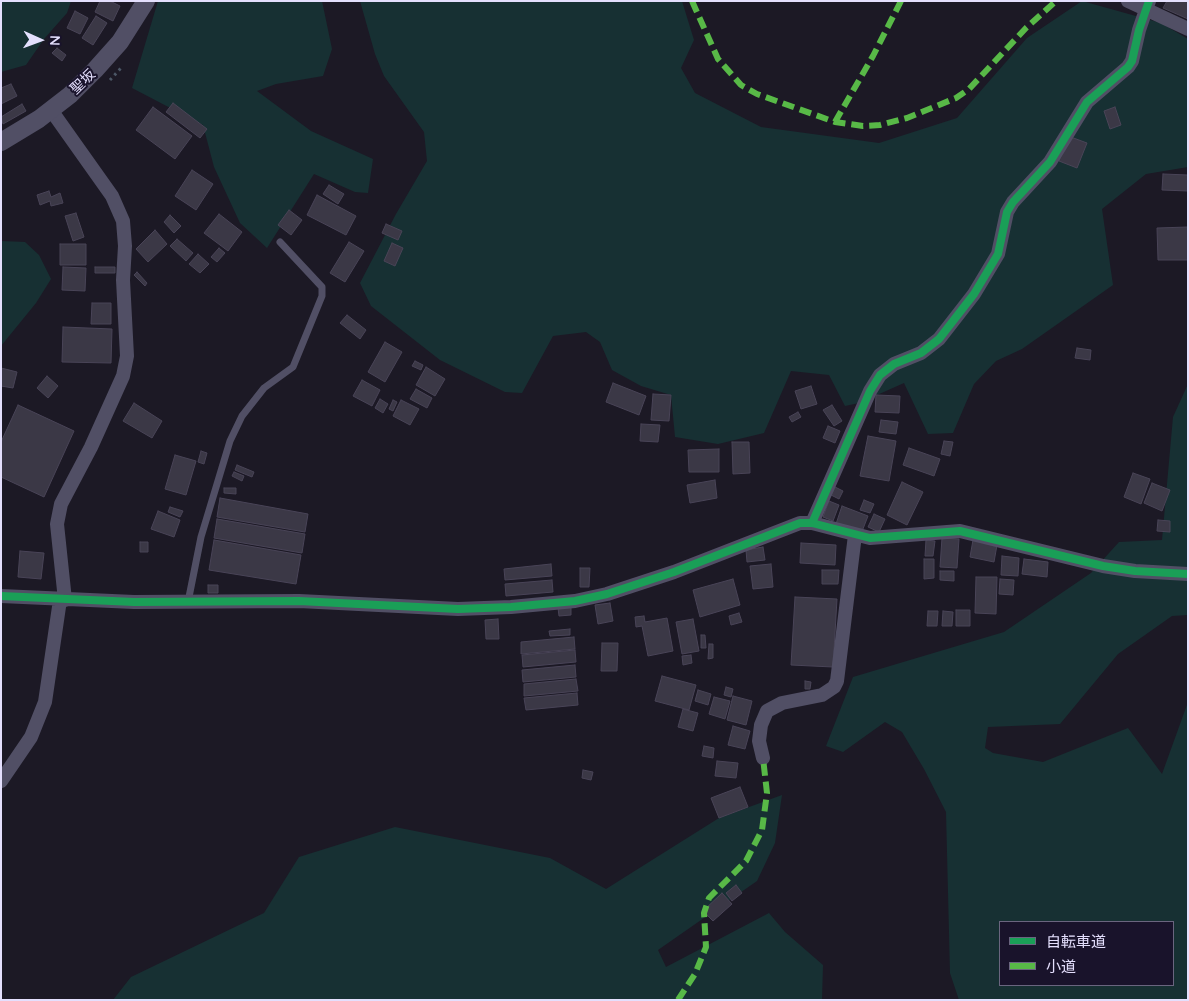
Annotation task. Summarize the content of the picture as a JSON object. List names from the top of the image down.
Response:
{
  "streets": {
    "street": ["聖坂"]
  },
  "legend": ["自転車道", "小道"],
  "north": "right"
}
